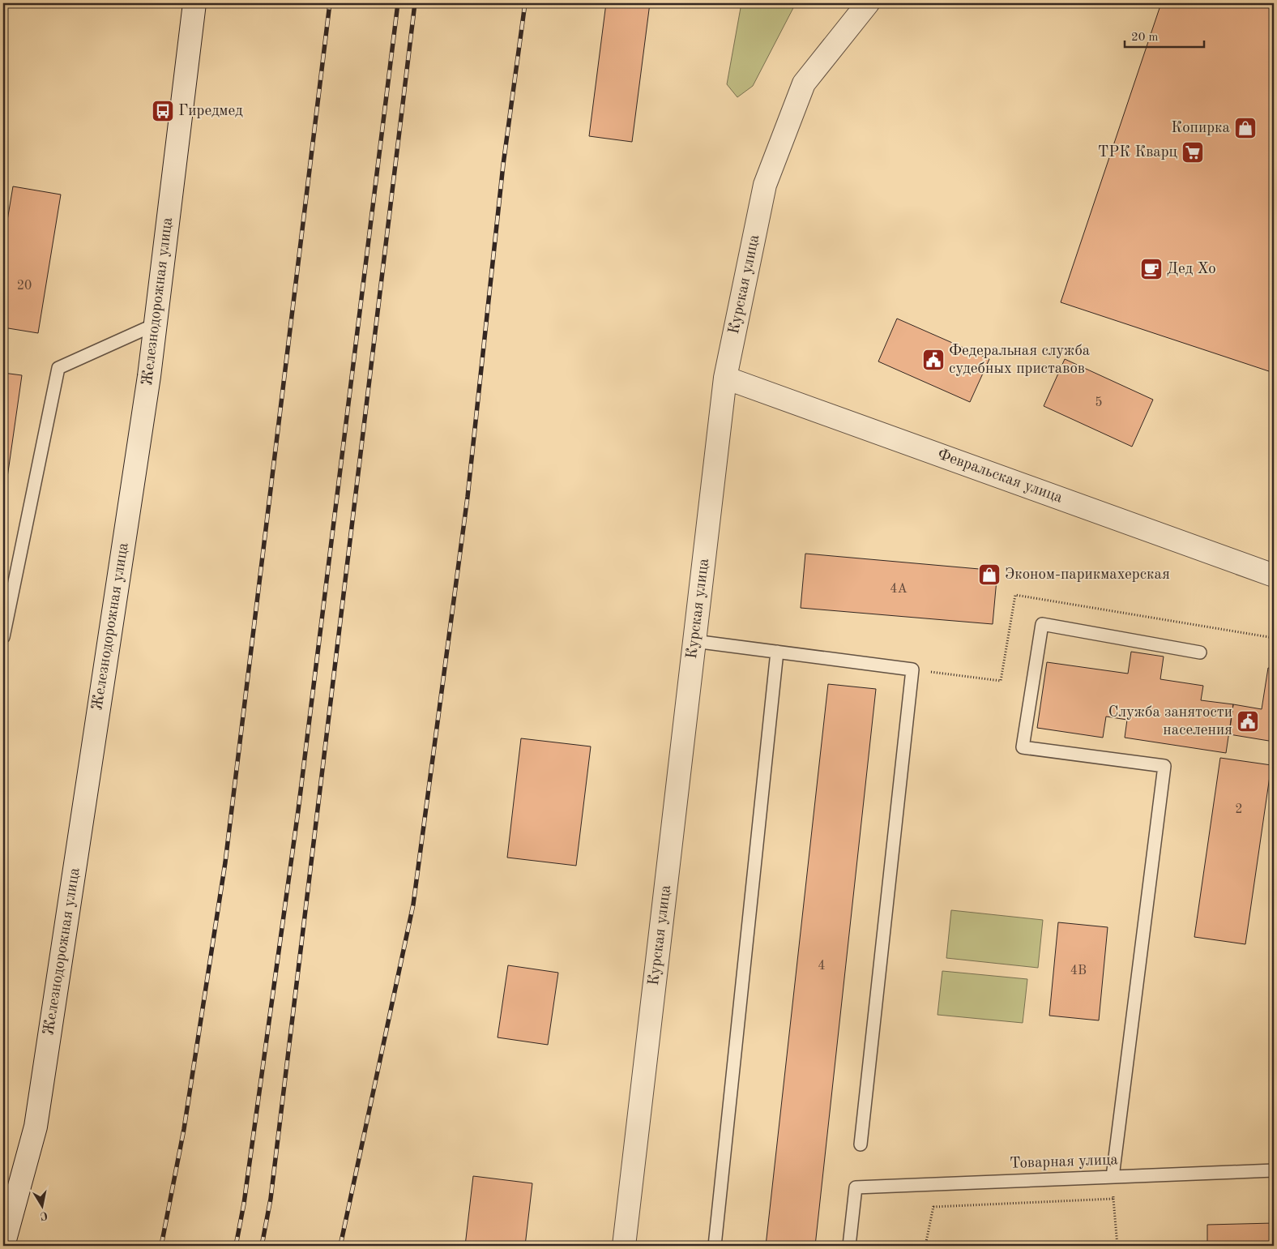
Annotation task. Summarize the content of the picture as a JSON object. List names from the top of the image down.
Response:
{
  "streets": {
    "street": ["Курская улица", "Железнодорожная улица", "Февральская улица"],
    "lane": ["Товарная улица"]
  },
  "crossings": [
    ["Курская улица", "Февральская улица"]
  ],
  "places": {
    "bus stop": ["Гиредмед"],
    "shop": ["Копирка", "Эконом-парикмахерская"],
    "supermarket": ["ТРК Кварц"],
    "cafe": ["Дед Хо"],
    "public building": ["Федеральная служба судебных приставов", "Служба занятости населения"]
  },
  "house_numbers": [
    "20",
    "5",
    "4А",
    "2",
    "4",
    "4В"
  ],
  "scale_bar": "20 m",
  "north": "bottom"
}
